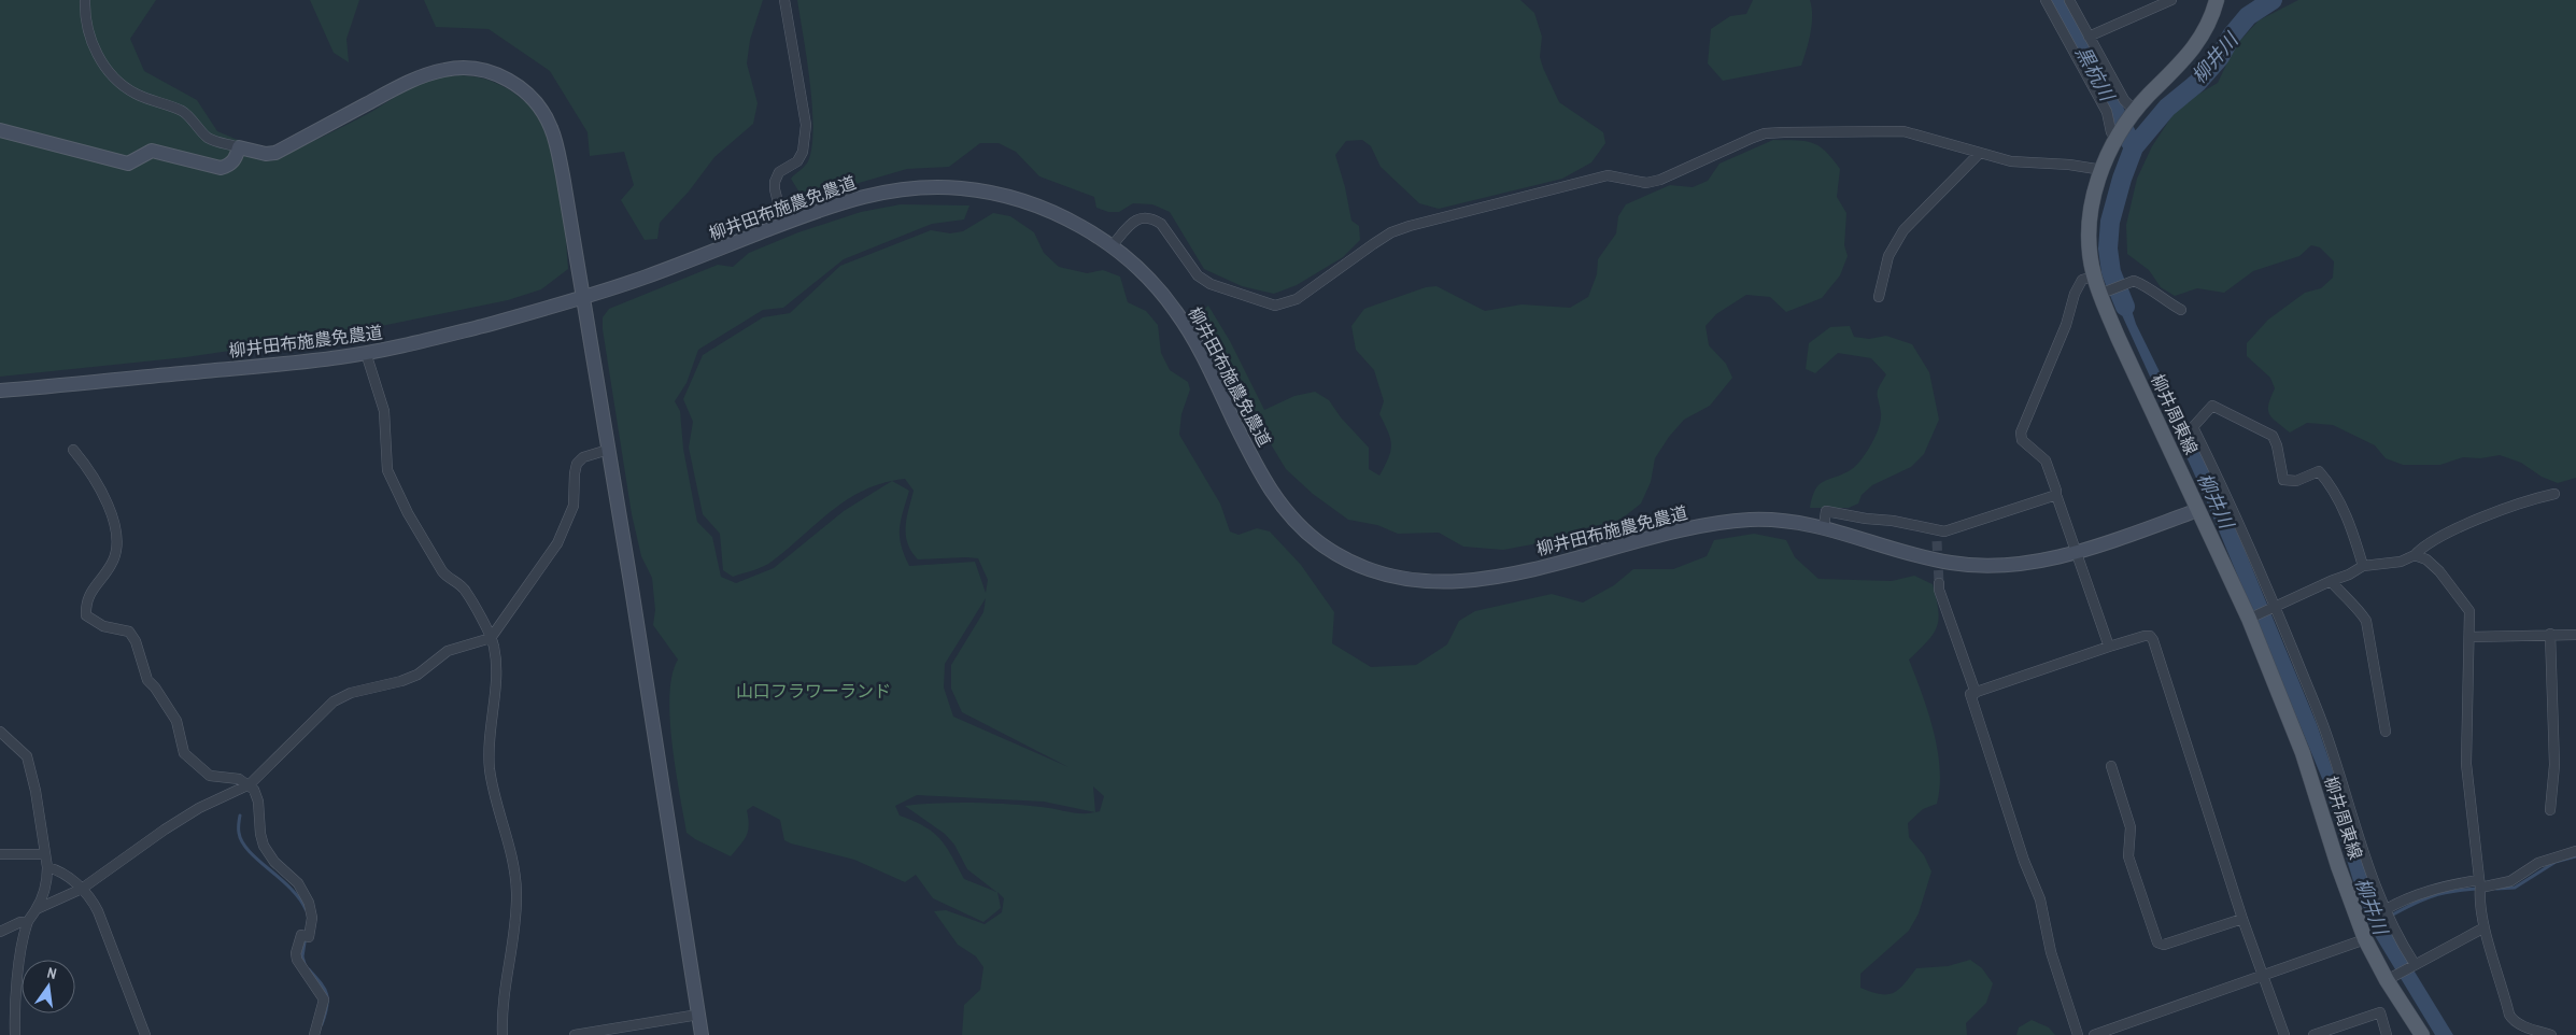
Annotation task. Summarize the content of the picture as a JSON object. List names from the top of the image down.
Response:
{
  "streets": {
    "main road": ["柳井周東線"],
    "street": ["柳井田布施農免農道"]
  },
  "crossings": [
    ["柳井田布施農免農道", "柳井周東線"]
  ],
  "water": ["柳井川", "黒杭川"],
  "parks": ["山口フラワーランド"],
  "north": "top"
}
